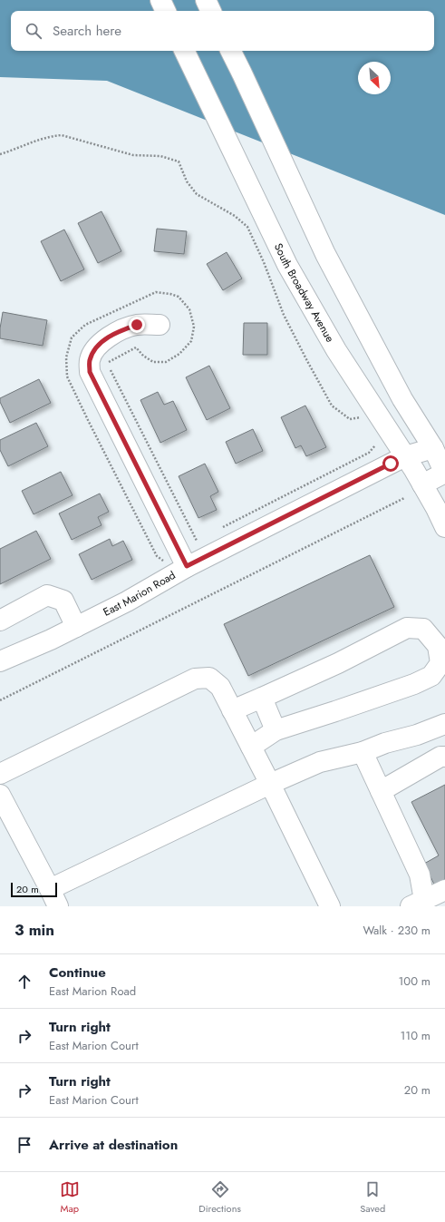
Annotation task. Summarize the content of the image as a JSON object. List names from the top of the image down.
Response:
{
  "streets": {
    "main road": ["South Broadway Avenue", "East Marion Road"]
  },
  "crossings": [
    ["South Broadway Avenue", "East Marion Road"]
  ],
  "scale_bar": "20 m",
  "north": "bottom right",
  "page": {
    "search": "Search here",
    "scale": "20 m",
    "heading": ["3 min", "Walk · 230 m"],
    "list": [
      ["Continue", "East Marion Road", "100 m"],
      ["Turn right", "East Marion Court", "110 m"],
      ["Turn right", "East Marion Court", "20 m"],
      "Arrive at destination"
    ],
    "nav": ["Map", "Directions", "Saved"]
  }
}
